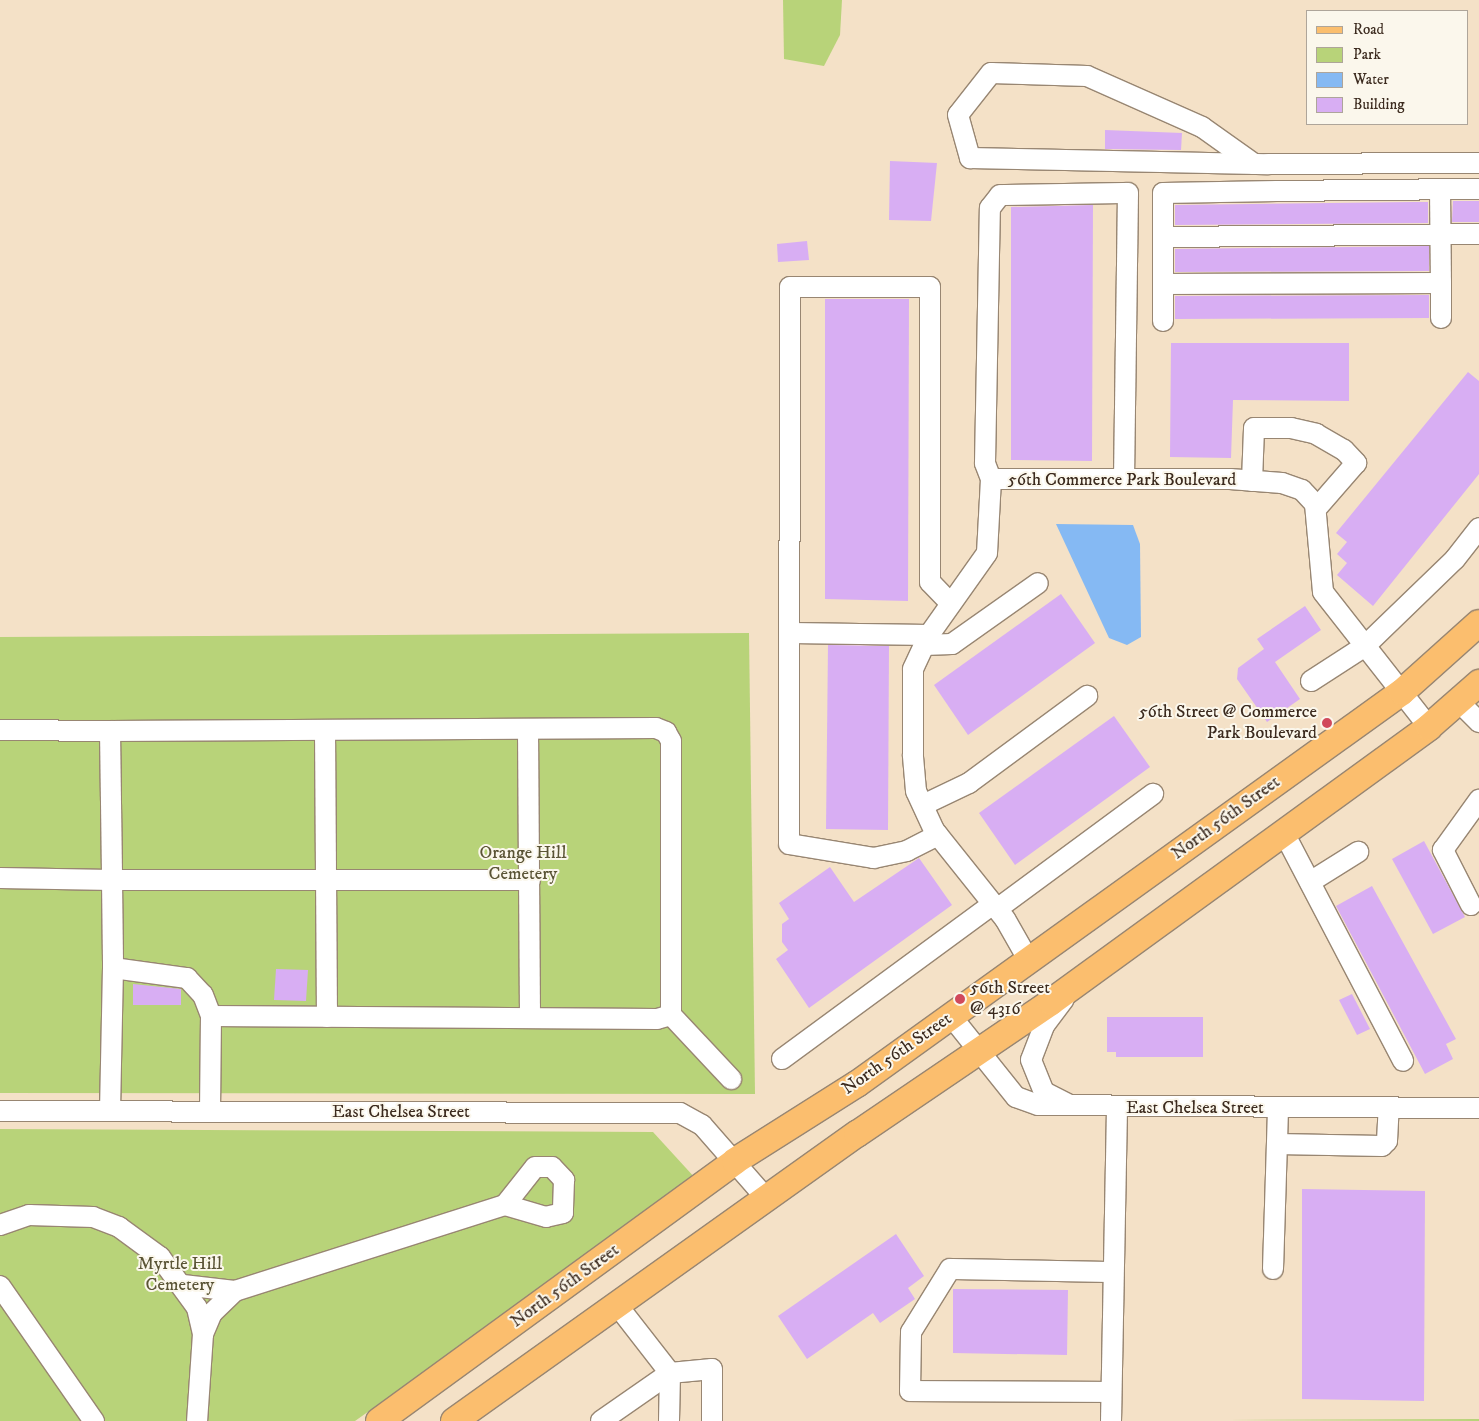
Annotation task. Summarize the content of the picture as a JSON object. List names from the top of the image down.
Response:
{
  "streets": {
    "main road": ["North 56th Street"],
    "street": ["56th Commerce Park Boulevard", "East Chelsea Street"]
  },
  "crossings": [
    ["56th Commerce Park Boulevard", "North 56th Street"],
    ["North 56th Street", "East Chelsea Street"]
  ],
  "parks": ["Orange Hill Cemetery", "Myrtle Hill Cemetery"],
  "places": ["56th Street @ Commerce Park Boulevard", "56th Street @ 4316"],
  "legend": [
    "Road",
    "Park",
    "Water",
    "Building"
  ]
}
